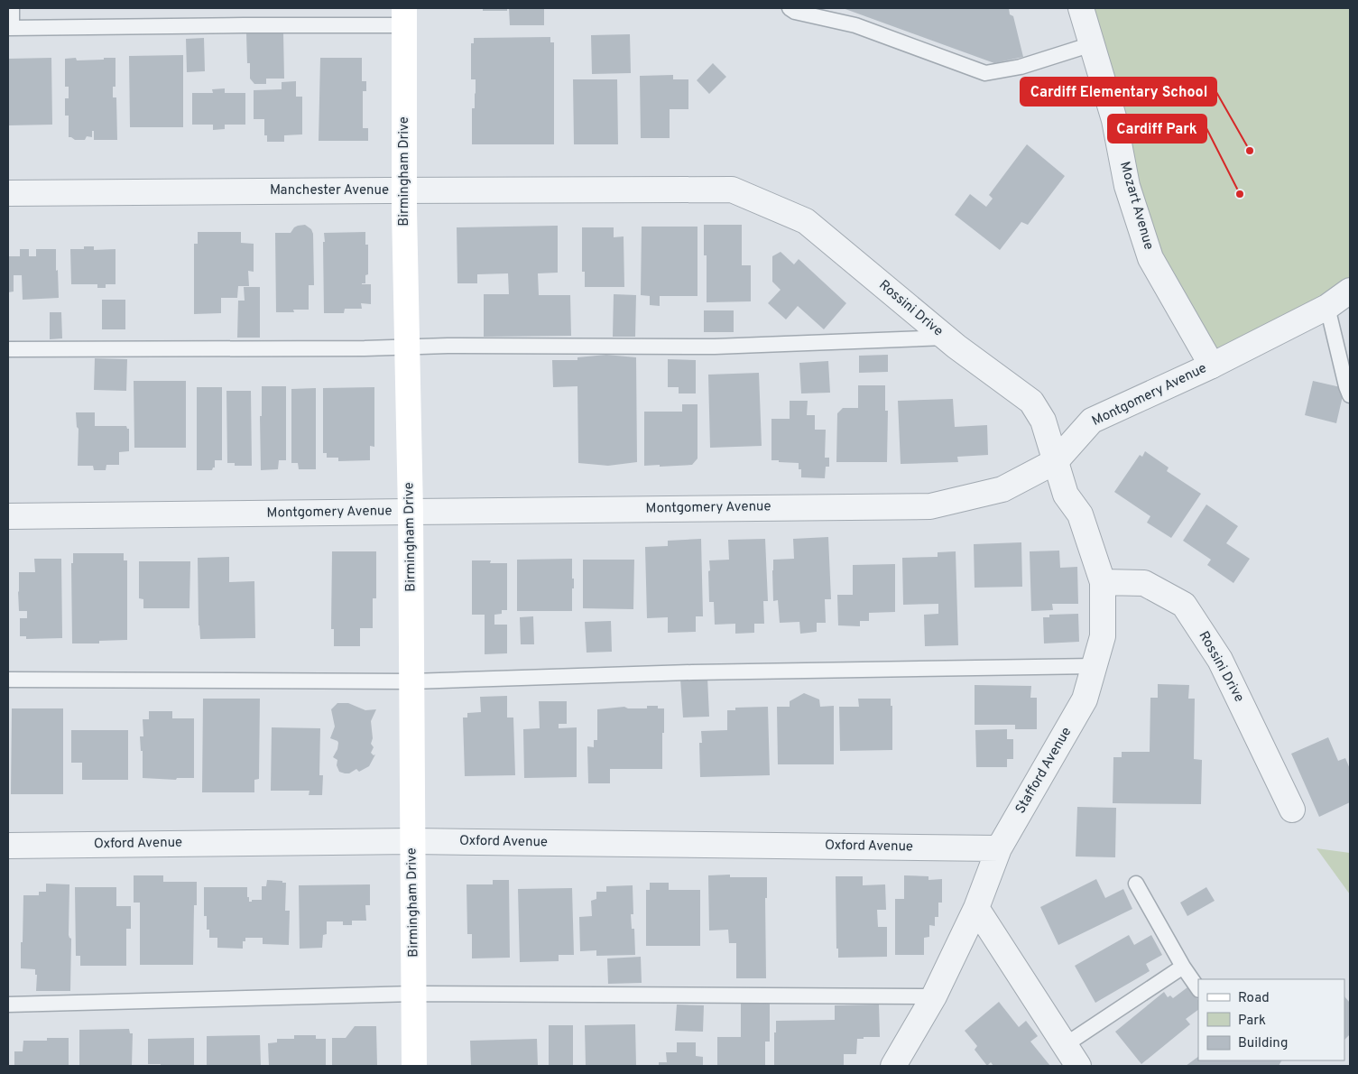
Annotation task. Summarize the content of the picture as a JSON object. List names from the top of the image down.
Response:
{
  "streets": {
    "main road": ["Birmingham Drive"],
    "street": [
      "Manchester Avenue",
      "Mozart Avenue",
      "Rossini Drive",
      "Montgomery Avenue",
      "Stafford Avenue",
      "Oxford Avenue"
    ]
  },
  "crossings": [
    ["Birmingham Drive", "Manchester Avenue"],
    ["Birmingham Drive", "Montgomery Avenue"],
    ["Birmingham Drive", "Oxford Avenue"],
    ["Manchester Avenue", "Rossini Drive"],
    ["Mozart Avenue", "Montgomery Avenue"],
    ["Rossini Drive", "Montgomery Avenue"],
    ["Rossini Drive", "Stafford Avenue"],
    ["Montgomery Avenue", "Stafford Avenue"],
    ["Stafford Avenue", "Oxford Avenue"]
  ],
  "places": ["Cardiff Elementary School", "Cardiff Park"],
  "legend": ["Road", "Park", "Building"]
}
